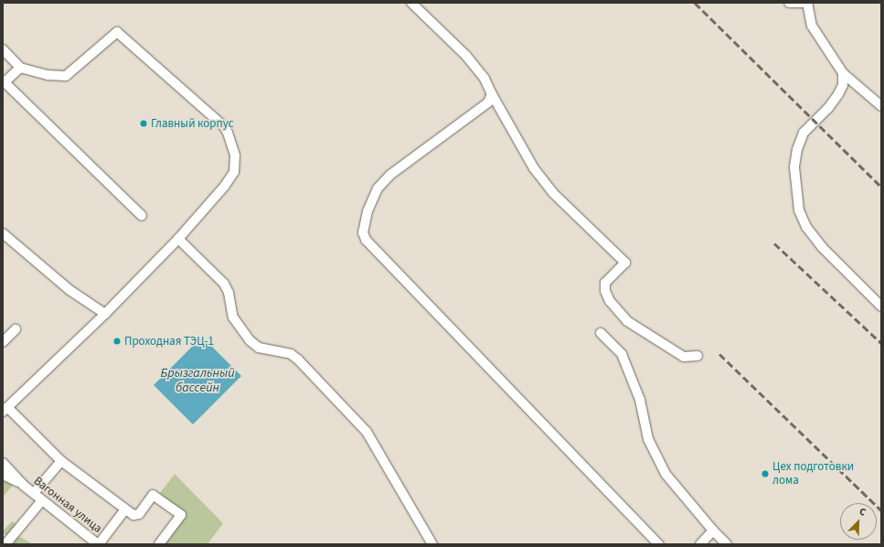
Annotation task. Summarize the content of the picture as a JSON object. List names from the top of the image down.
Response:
{
  "streets": {
    "street": ["Вагонная улица"]
  },
  "water": ["Брызгальный бассейн"],
  "places": ["Главный корпус", "Проходная ТЭЦ-1", "Цех подготовки лома"],
  "north": "top right"
}
